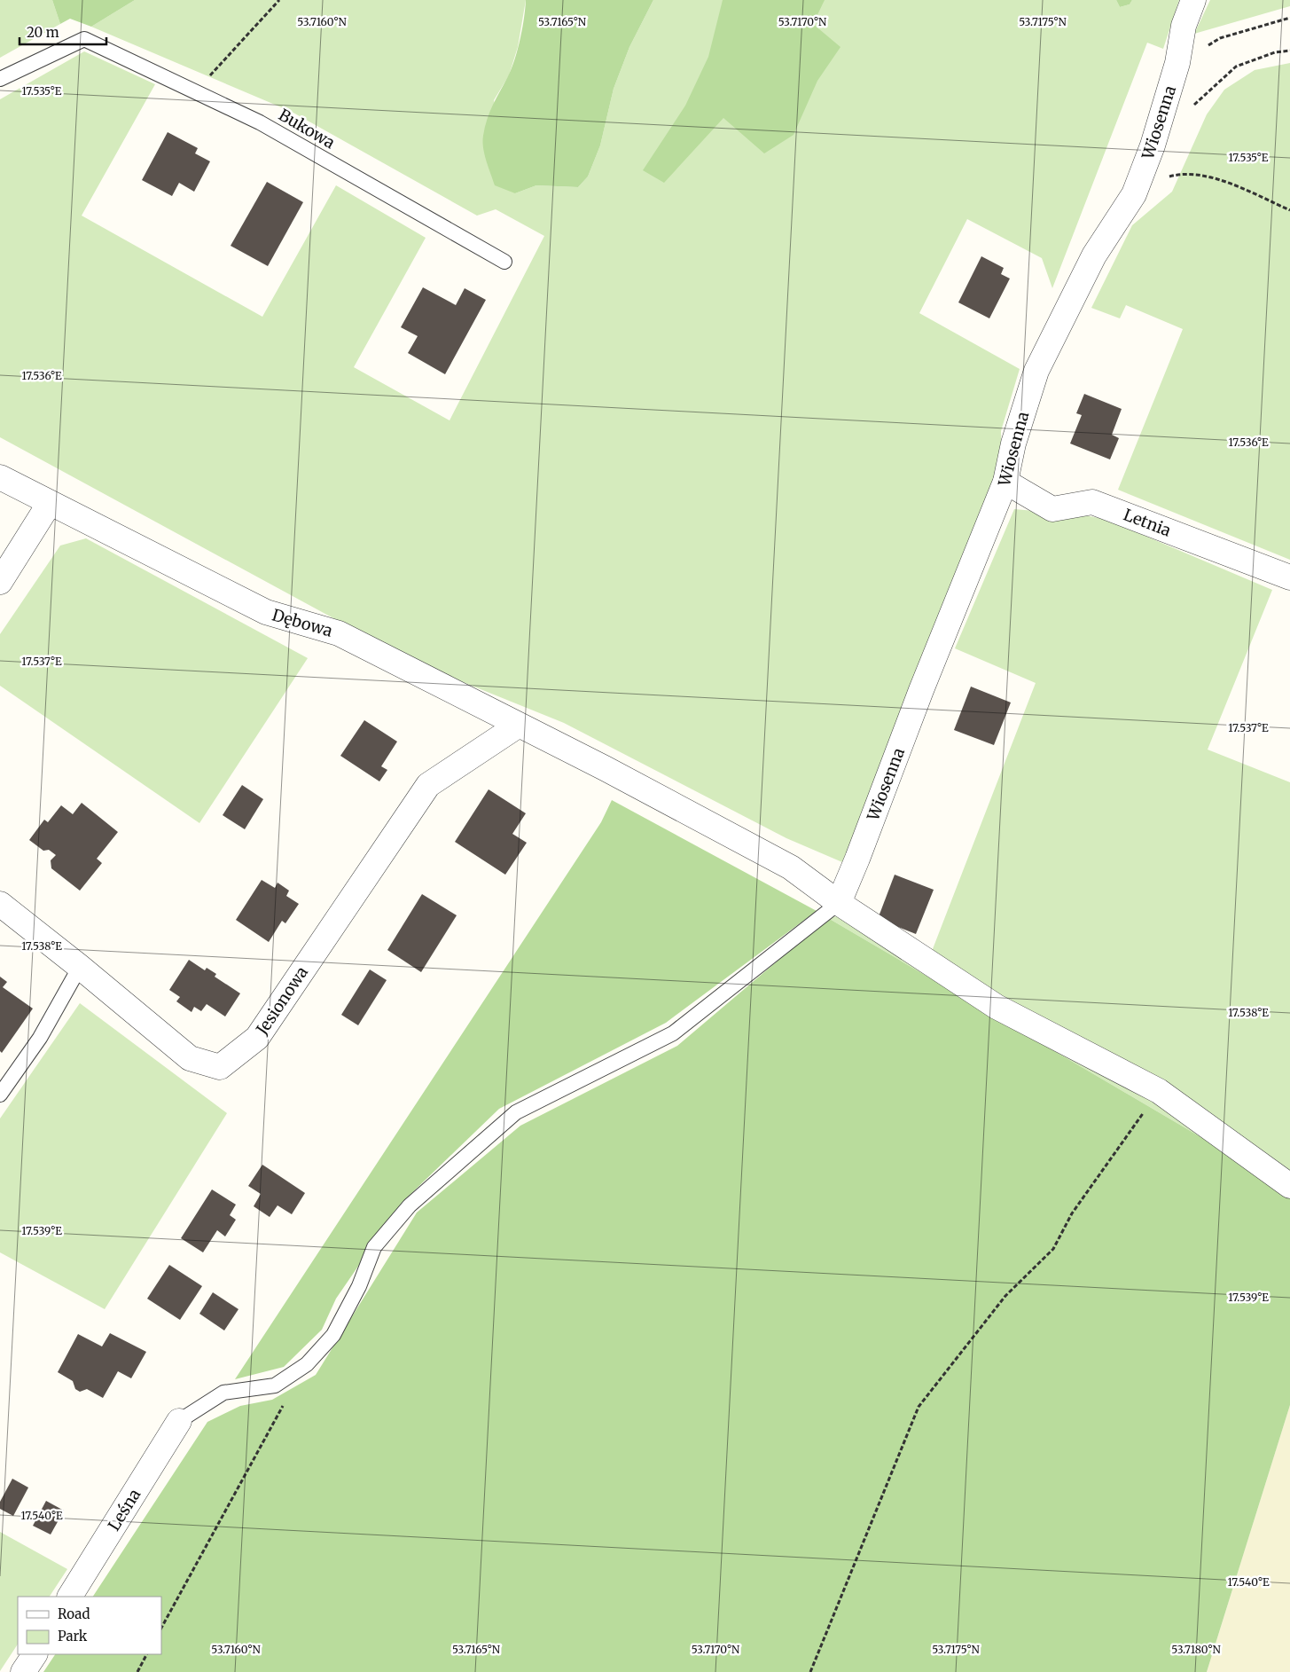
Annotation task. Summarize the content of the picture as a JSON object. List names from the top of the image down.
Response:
{
  "streets": {
    "street": [
      "Wiosenna",
      "Letnia",
      "Dębowa",
      "Jesionowa",
      "Leśna"
    ],
    "lane": ["Bukowa"]
  },
  "crossings": [
    ["Wiosenna", "Letnia"],
    ["Wiosenna", "Dębowa"],
    ["Dębowa", "Jesionowa"]
  ],
  "legend": ["Road", "Park"],
  "scale_bar": "20 m",
  "coordinates": [
    "53.7160°N",
    "53.7165°N",
    "53.7170°N",
    "53.7175°N",
    "17.535°E",
    "17.536°E",
    "17.537°E",
    "17.538°E",
    "17.539°E",
    "17.540°E",
    "53.7180°N"
  ]
}
